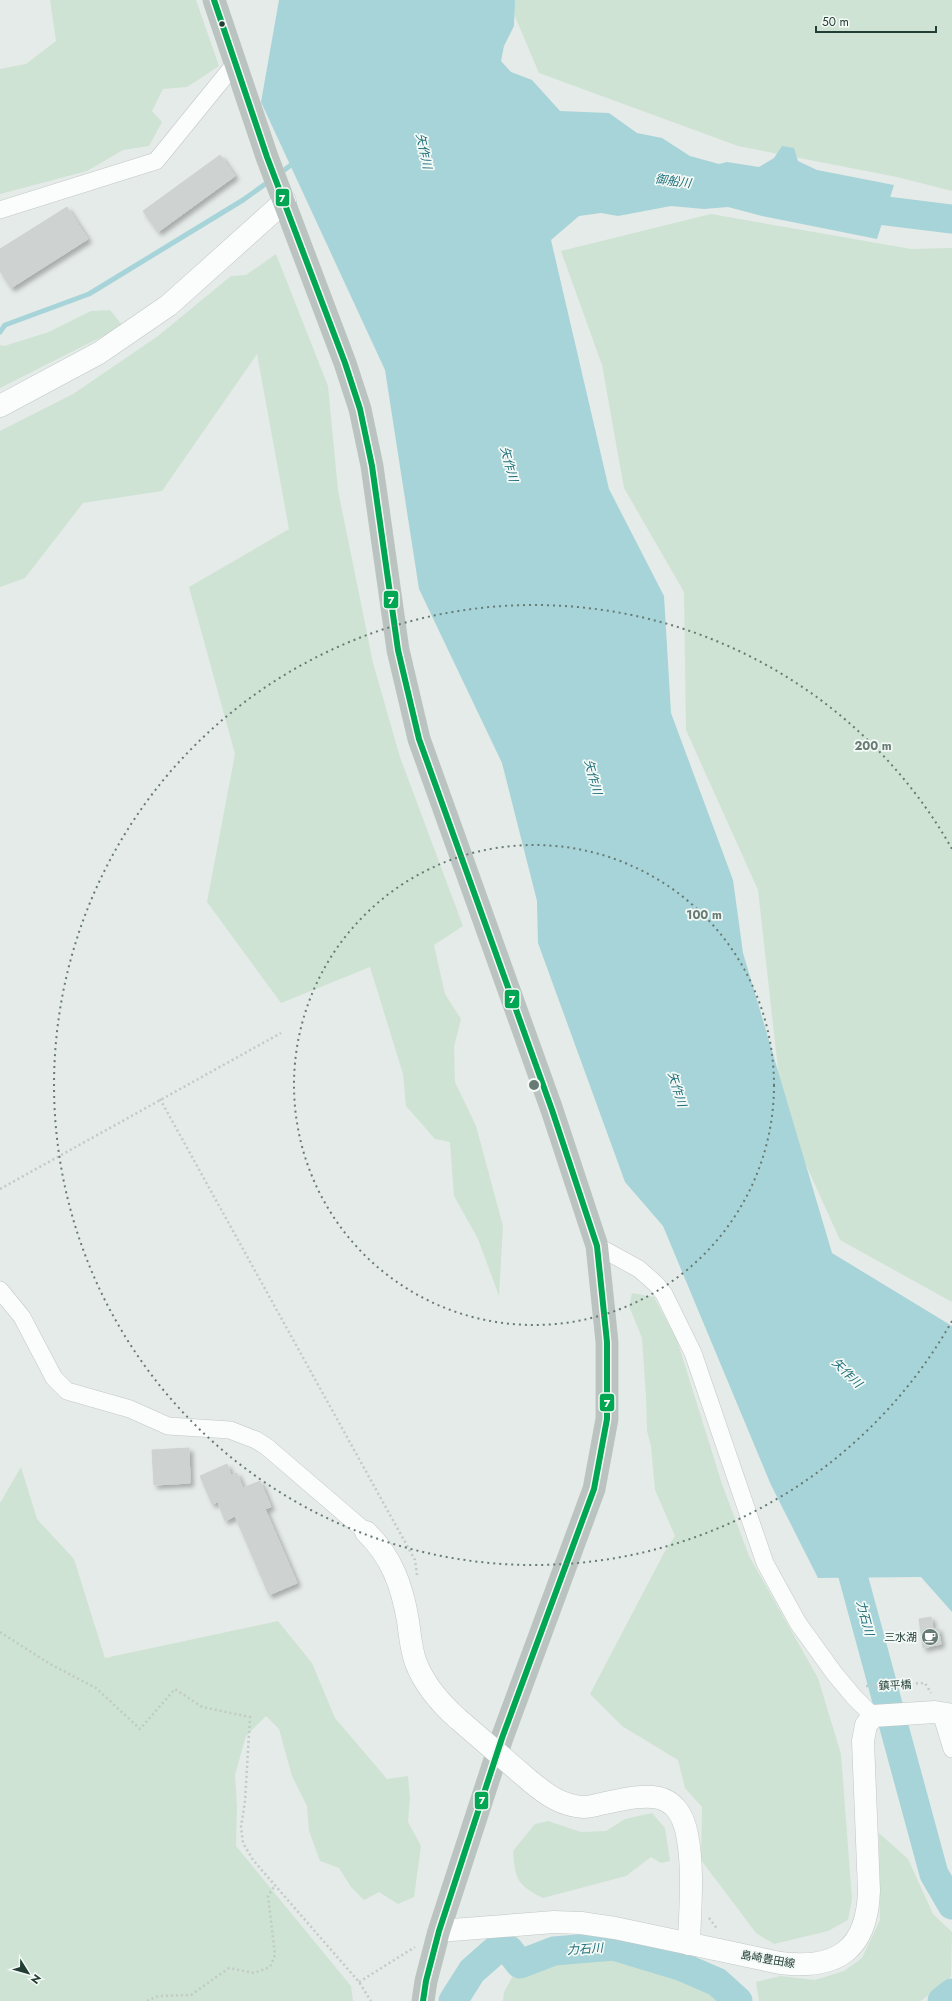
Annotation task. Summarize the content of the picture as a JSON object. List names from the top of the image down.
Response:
{
  "streets": {
    "street": ["島崎豊田線"],
    "path": ["鎮平橋"]
  },
  "water": ["矢作川", "御船川", "力石川"],
  "places": {
    "cafe": ["三水湖"]
  },
  "lines": ["transit line 7"],
  "scale_bar": "50 m",
  "north": "bottom right",
  "rings": ["200 m", "100 m"]
}
